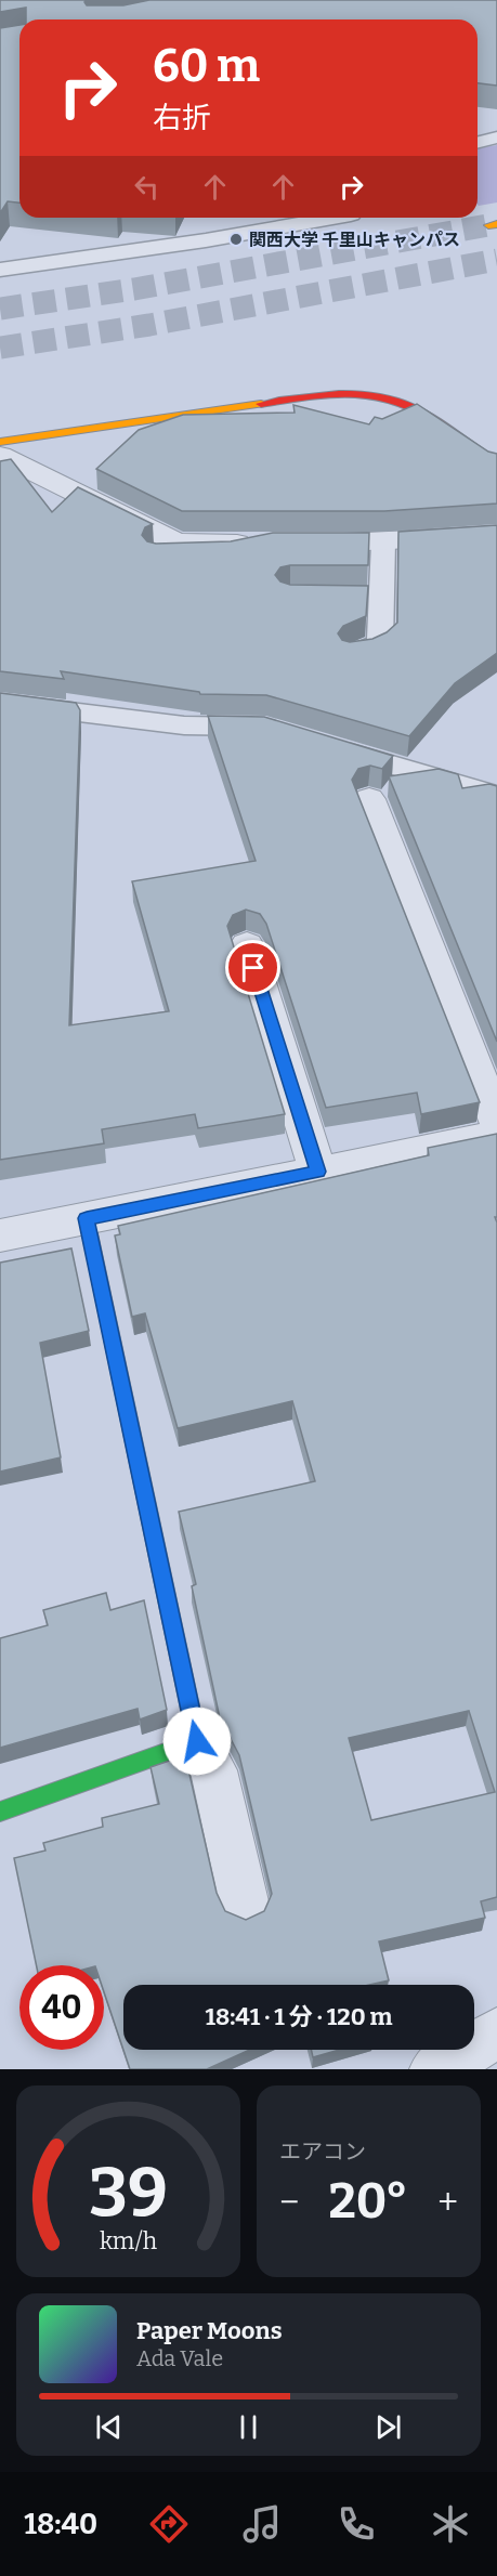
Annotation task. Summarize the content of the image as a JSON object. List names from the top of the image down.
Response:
{
  "places": ["関西大学 千里山キャンパス"],
  "page": {
    "turn": ["60 m", "右折"],
    "limit": "40",
    "trip": "18:41 · 1 分 · 120 m",
    "tile": "エアコン",
    "heat": ["−", "20°", "+"],
    "song": ["Paper Moons", "Ada Vale"],
    "tabs": "18:40",
    "gauge": ["39", "km/h"]
  }
}
